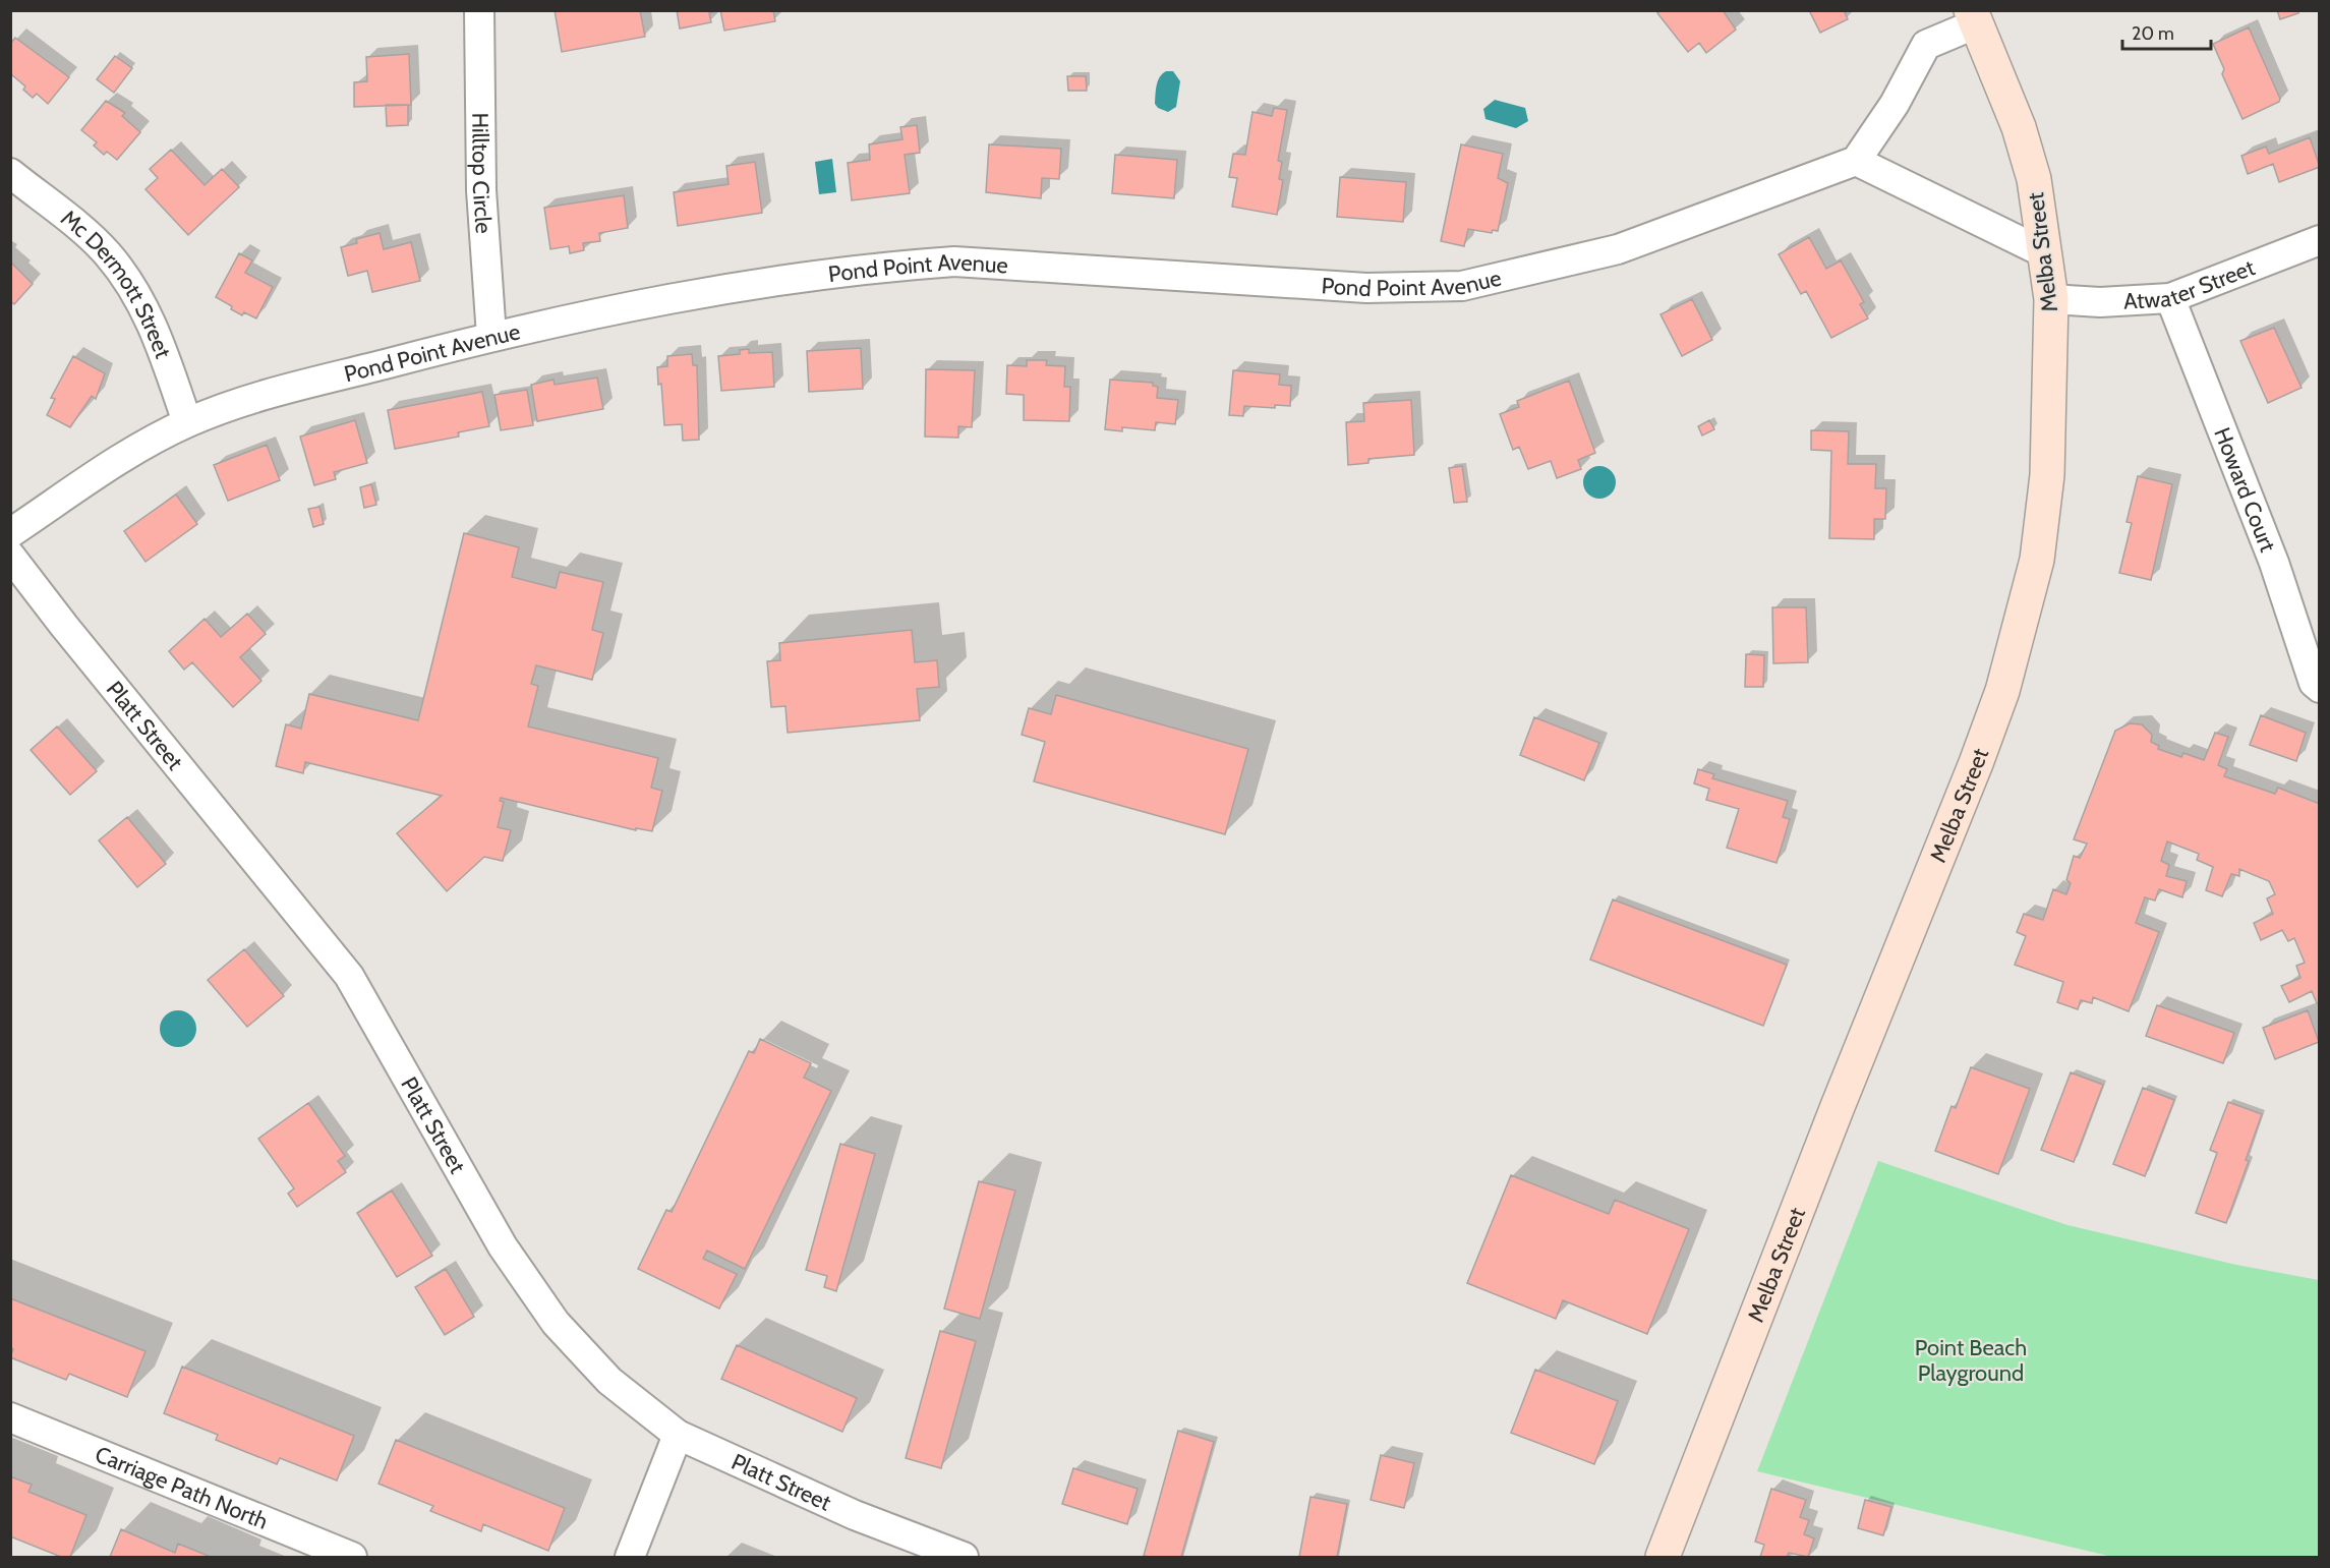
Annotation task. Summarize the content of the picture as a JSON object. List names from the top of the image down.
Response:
{
  "streets": {
    "main road": ["Melba Street"],
    "street": [
      "Hilltop Circle",
      "Pond Point Avenue",
      "Atwater Street",
      "Mc Dermott Street",
      "Howard Court",
      "Platt Street",
      "Carriage Path North"
    ]
  },
  "crossings": [
    ["Hilltop Circle", "Pond Point Avenue"],
    ["Melba Street", "Atwater Street"],
    ["Pond Point Avenue", "Mc Dermott Street"],
    ["Atwater Street", "Howard Court"]
  ],
  "parks": ["Point Beach Playground"],
  "scale_bar": "20 m"
}
